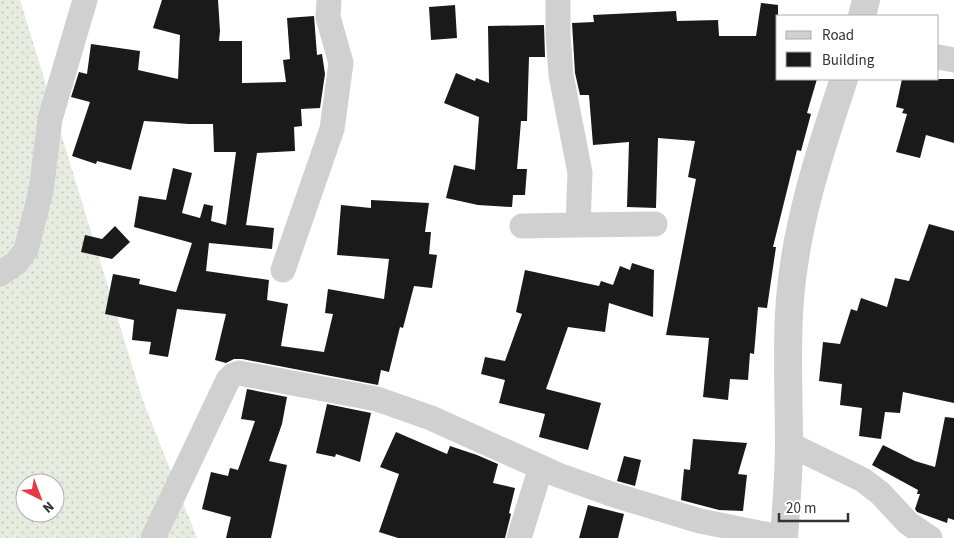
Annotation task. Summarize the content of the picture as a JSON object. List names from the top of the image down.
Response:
{
  "legend": ["Road", "Building"],
  "scale_bar": "20 m",
  "north": "bottom right"
}
